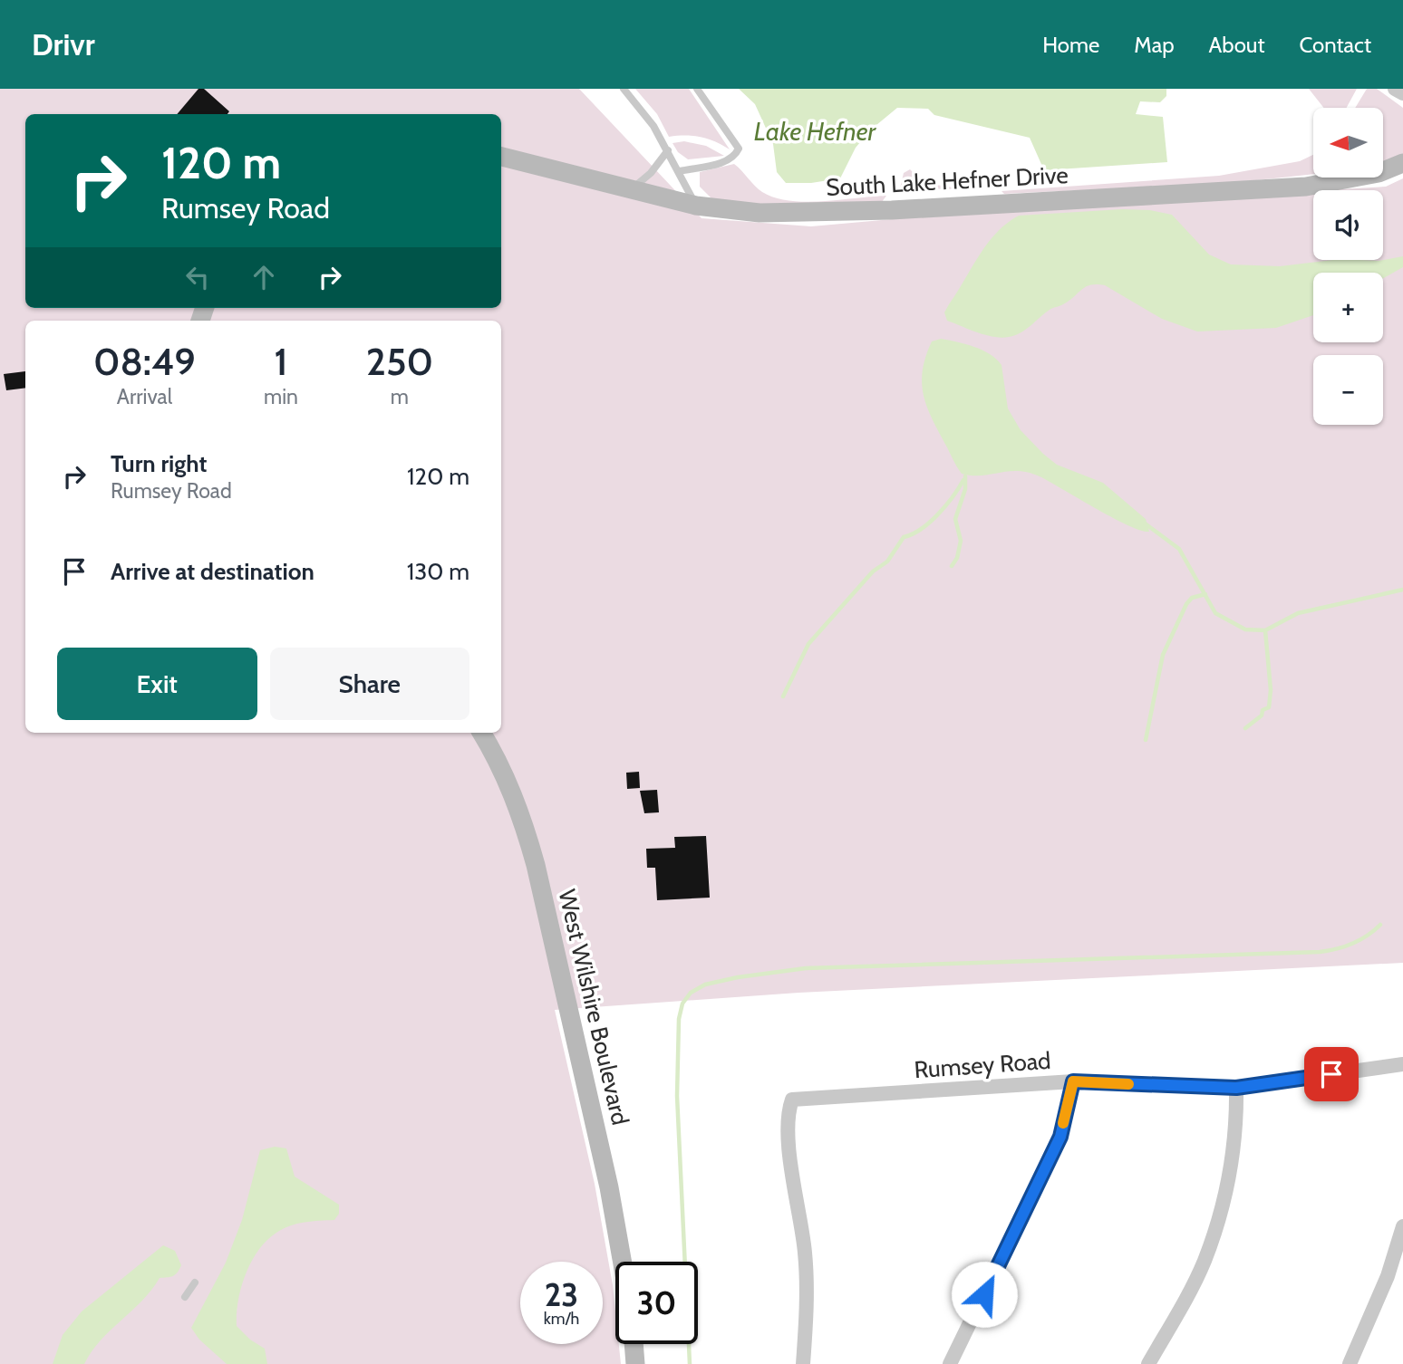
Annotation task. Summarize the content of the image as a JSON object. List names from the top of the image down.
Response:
{
  "streets": {
    "street": ["South Lake Hefner Drive", "West Wilshire Boulevard", "Rumsey Road"]
  },
  "water": ["Lake Hefner"],
  "north": "left",
  "page": {
    "header": "Drivr",
    "nav": [
      "Home",
      "Map",
      "About",
      "Contact"
    ],
    "map_buttons": ["+", "−"],
    "turn": ["120 m", "Rumsey Road"],
    "eta": [
      "08:49",
      "Arrival",
      "1",
      "min",
      "250",
      "m"
    ],
    "list": [
      {
        "name": "Turn right",
        "note": "Rumsey Road",
        "value": "120 m"
      },
      {
        "name": "Arrive at destination",
        "value": "130 m"
      }
    ],
    "buttons": ["Exit", "Share"],
    "speed": "23 km/h",
    "limit": "30"
  }
}
